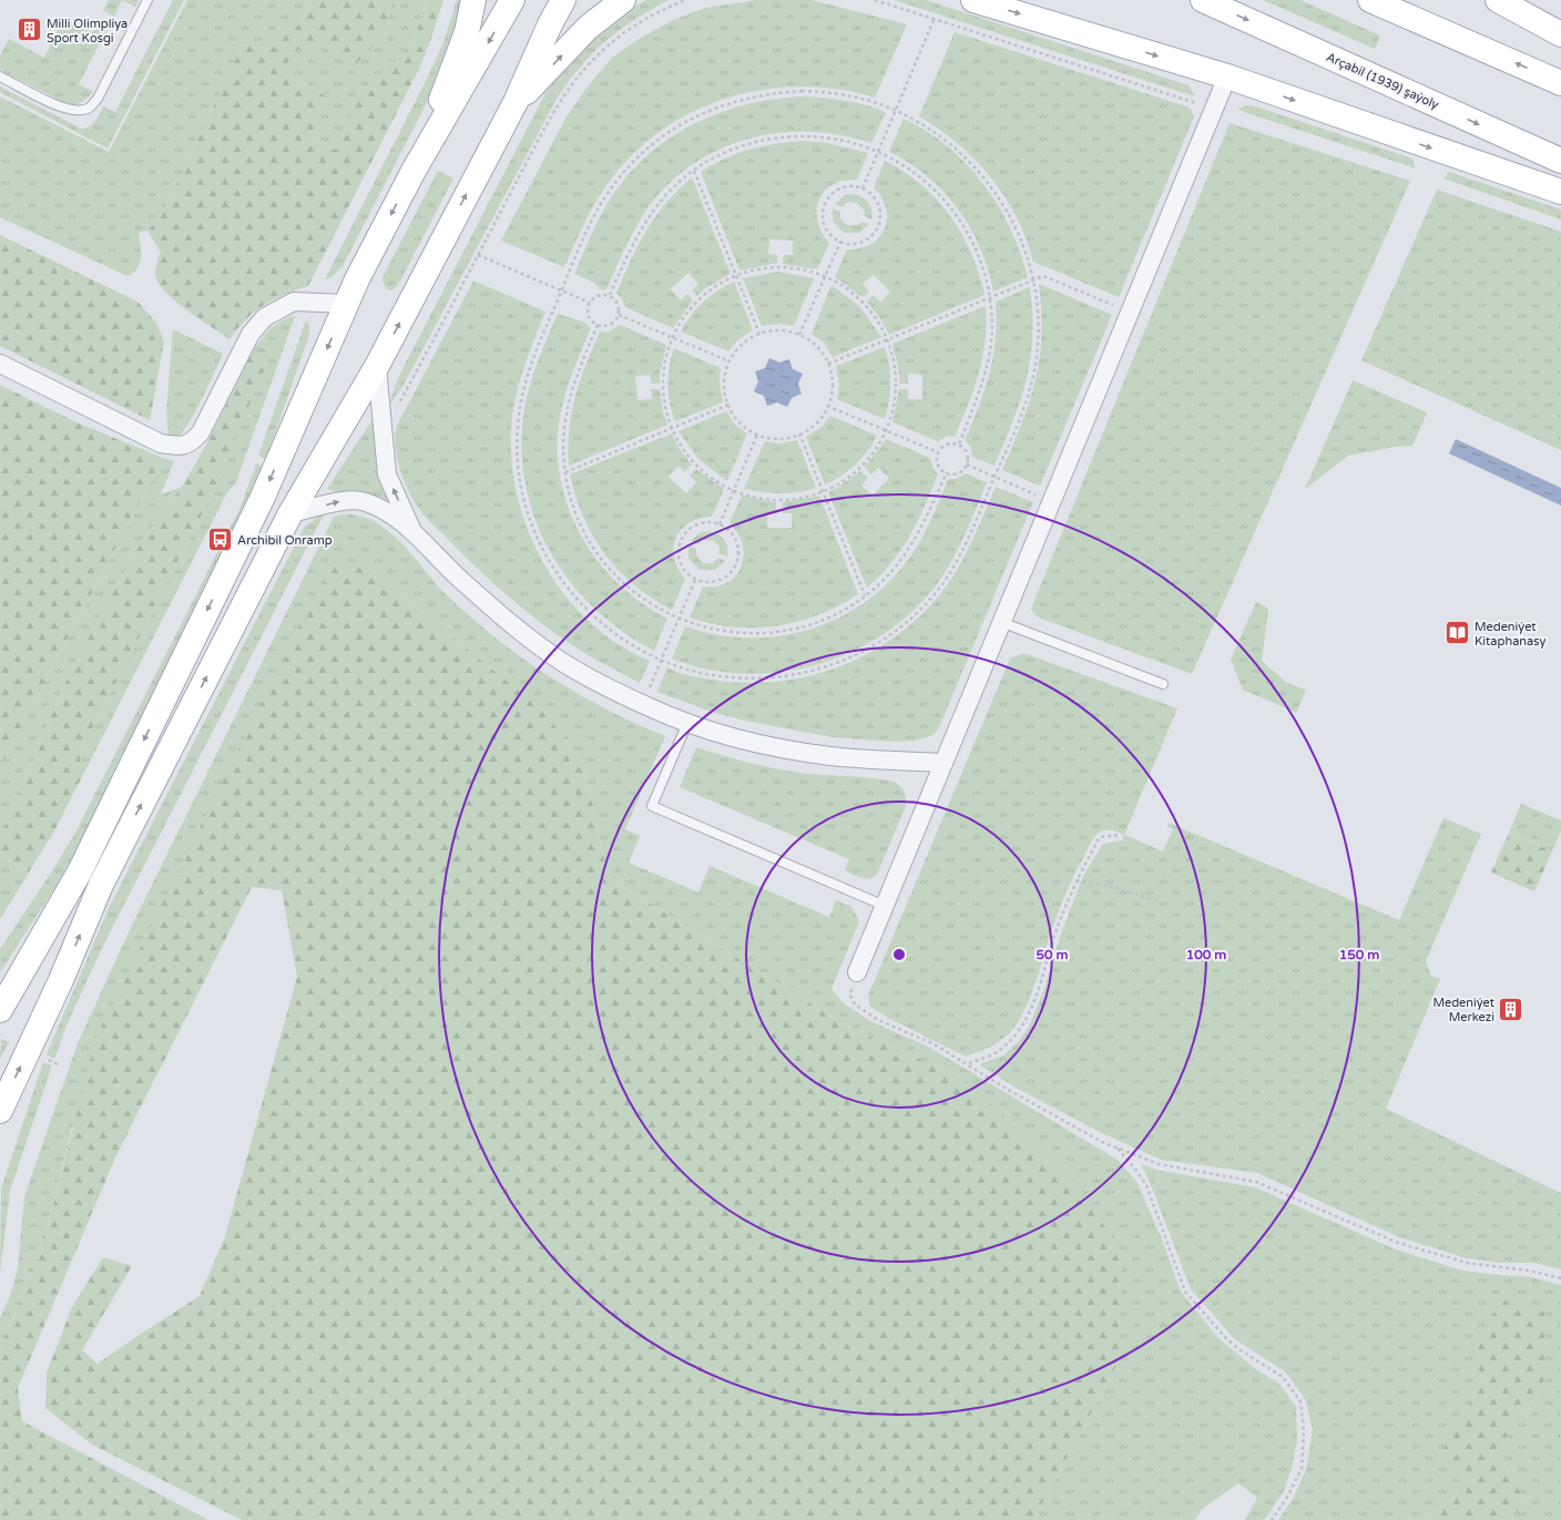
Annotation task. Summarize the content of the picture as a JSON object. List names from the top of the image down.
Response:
{
  "streets": {
    "main road": ["Arçabil (1939) şaýoly"]
  },
  "places": {
    "building": ["Milli Olimpliya Sport Kosgi", "Medeniýet Merkezi"],
    "bus stop": ["Archibil Onramp"],
    "library": ["Medeniýet Kitaphanasy"]
  },
  "rings": ["50 m", "100 m", "150 m"]
}
